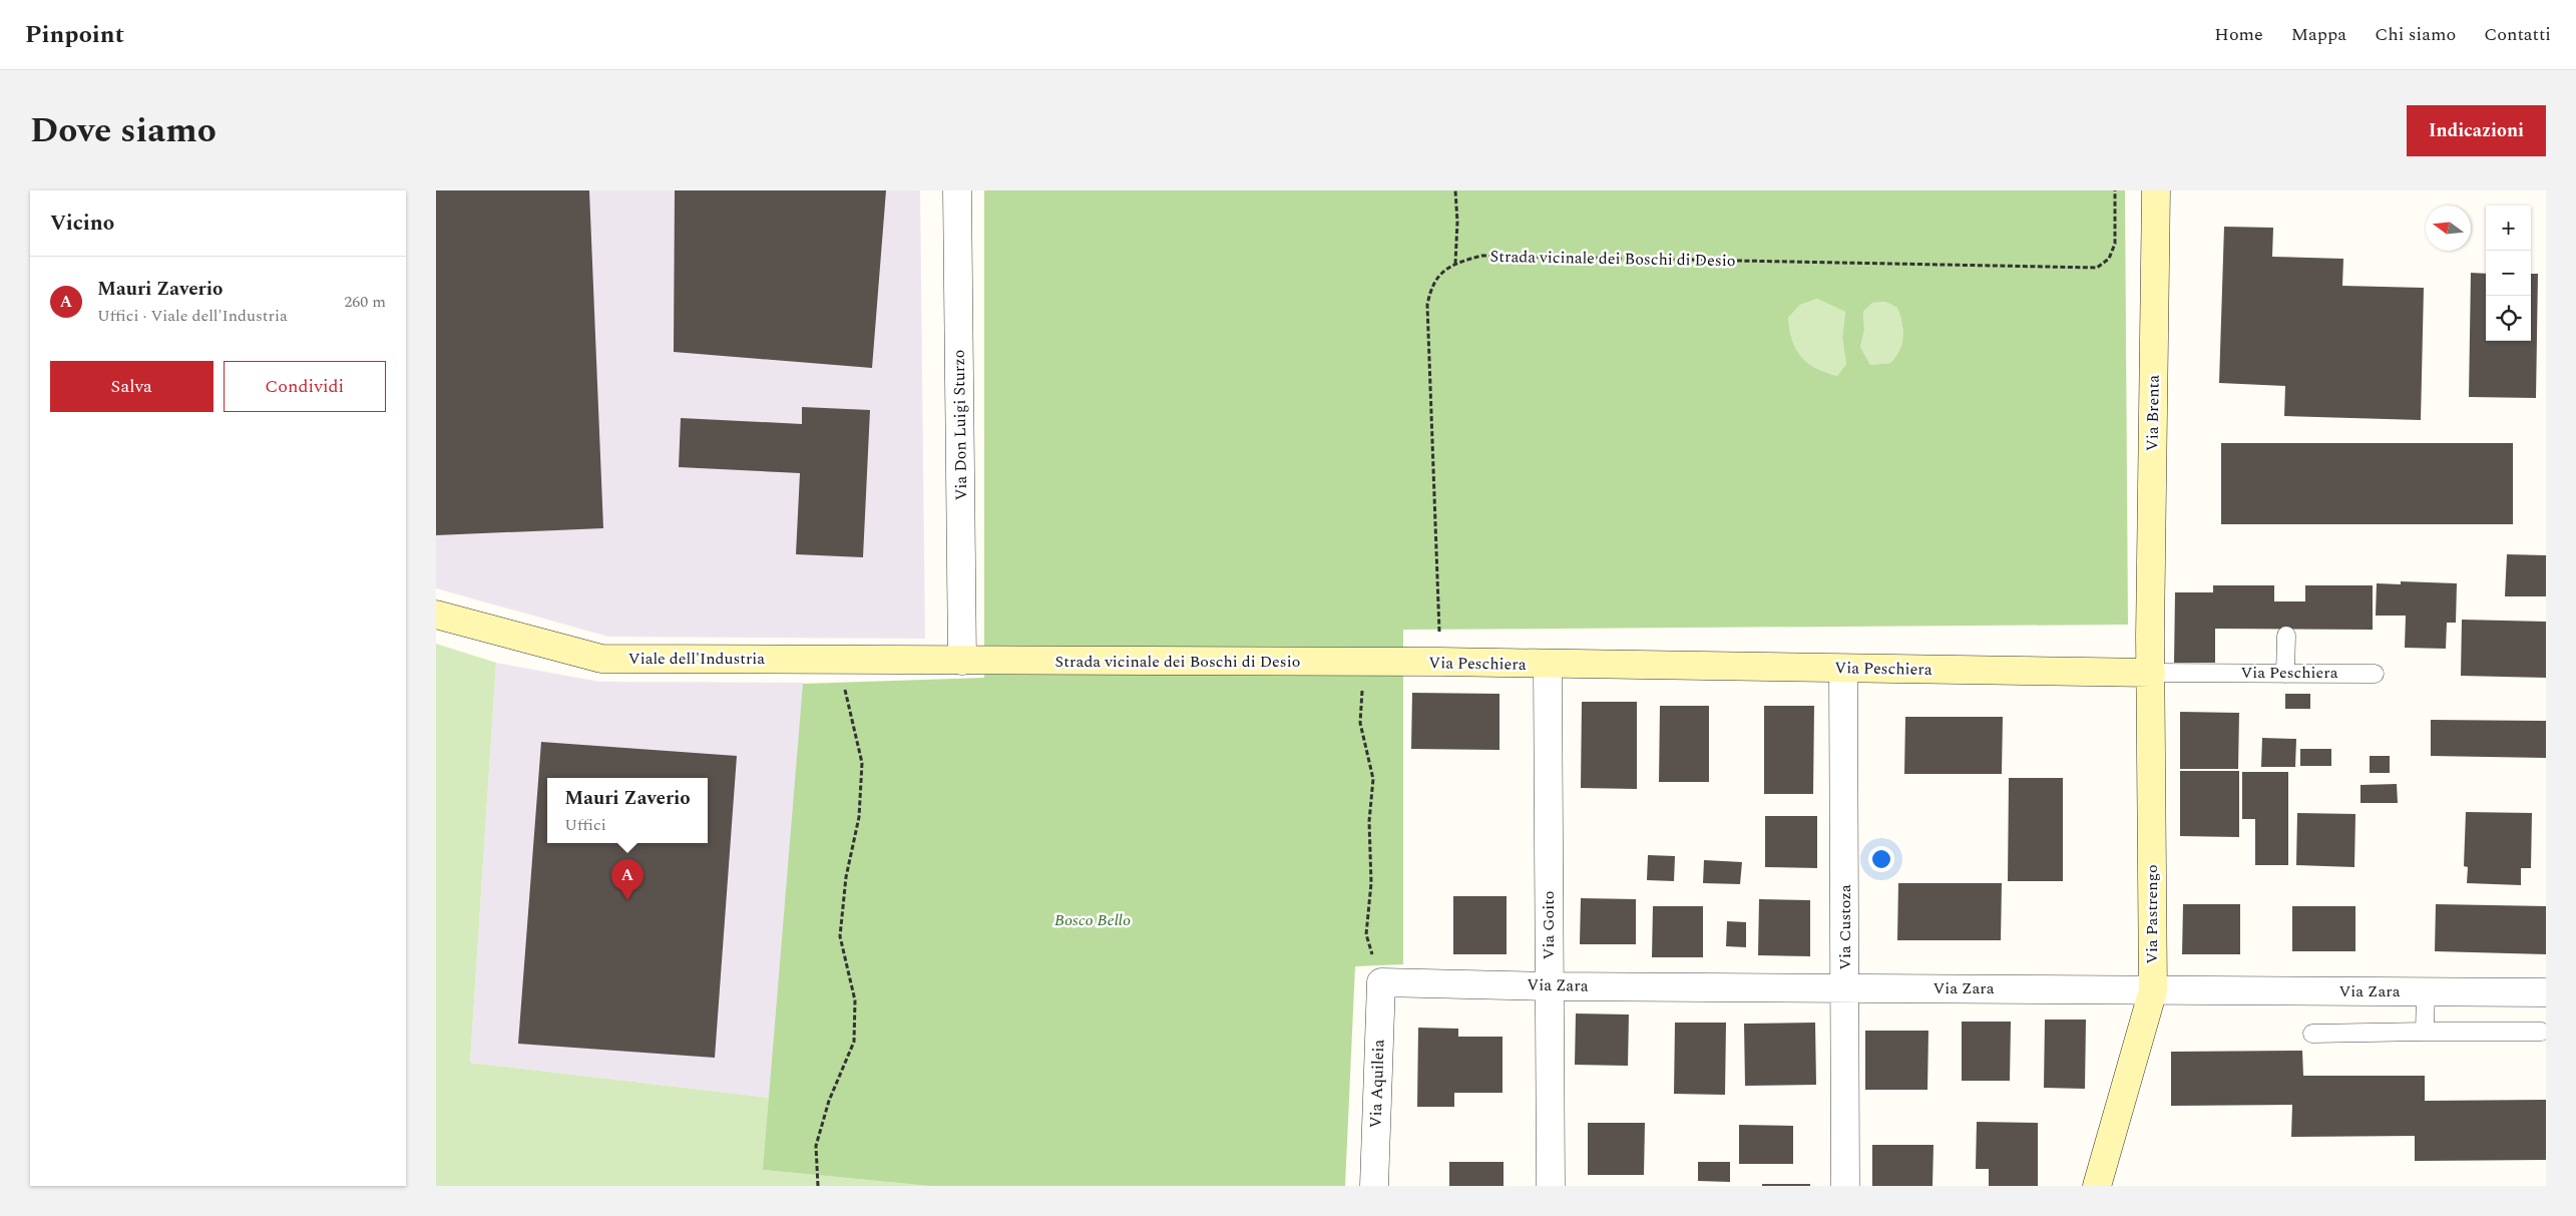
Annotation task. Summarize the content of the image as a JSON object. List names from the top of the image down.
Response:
{
  "streets": {
    "street": [
      "Strada vicinale dei Boschi di Desio",
      "Via Brenta",
      "Via Don Luigi Sturzo",
      "Viale dell'Industria",
      "Via Peschiera",
      "Via Pastrengo",
      "Via Goito",
      "Via Custoza",
      "Via Zara",
      "Via Aquileia"
    ]
  },
  "crossings": [
    ["Strada vicinale dei Boschi di Desio", "Via Don Luigi Sturzo"],
    ["Strada vicinale dei Boschi di Desio", "Viale dell'Industria"],
    ["Strada vicinale dei Boschi di Desio", "Via Peschiera"],
    ["Via Brenta", "Via Pastrengo"],
    ["Via Don Luigi Sturzo", "Viale dell'Industria"],
    ["Via Peschiera", "Via Pastrengo"],
    ["Via Peschiera", "Via Goito"],
    ["Via Peschiera", "Via Custoza"],
    ["Via Pastrengo", "Via Zara"],
    ["Via Goito", "Via Zara"],
    ["Via Custoza", "Via Zara"],
    ["Via Zara", "Via Aquileia"]
  ],
  "parks": ["Bosco Bello"],
  "north": "left",
  "page": {
    "header": "Pinpoint",
    "nav": [
      "Home",
      "Mappa",
      "Chi siamo",
      "Contatti"
    ],
    "title": "Dove siamo",
    "buttons": [
      "Indicazioni",
      ["Salva", "Condividi"]
    ],
    "heading": "Vicino",
    "map_buttons": ["+", "−"],
    "list": [
      {
        "mark": "A",
        "name": "Mauri Zaverio",
        "note": "Uffici · Viale dell'Industria",
        "value": "260 m"
      }
    ],
    "popup": ["Mauri Zaverio", "Uffici"],
    "pins": "A"
  }
}
